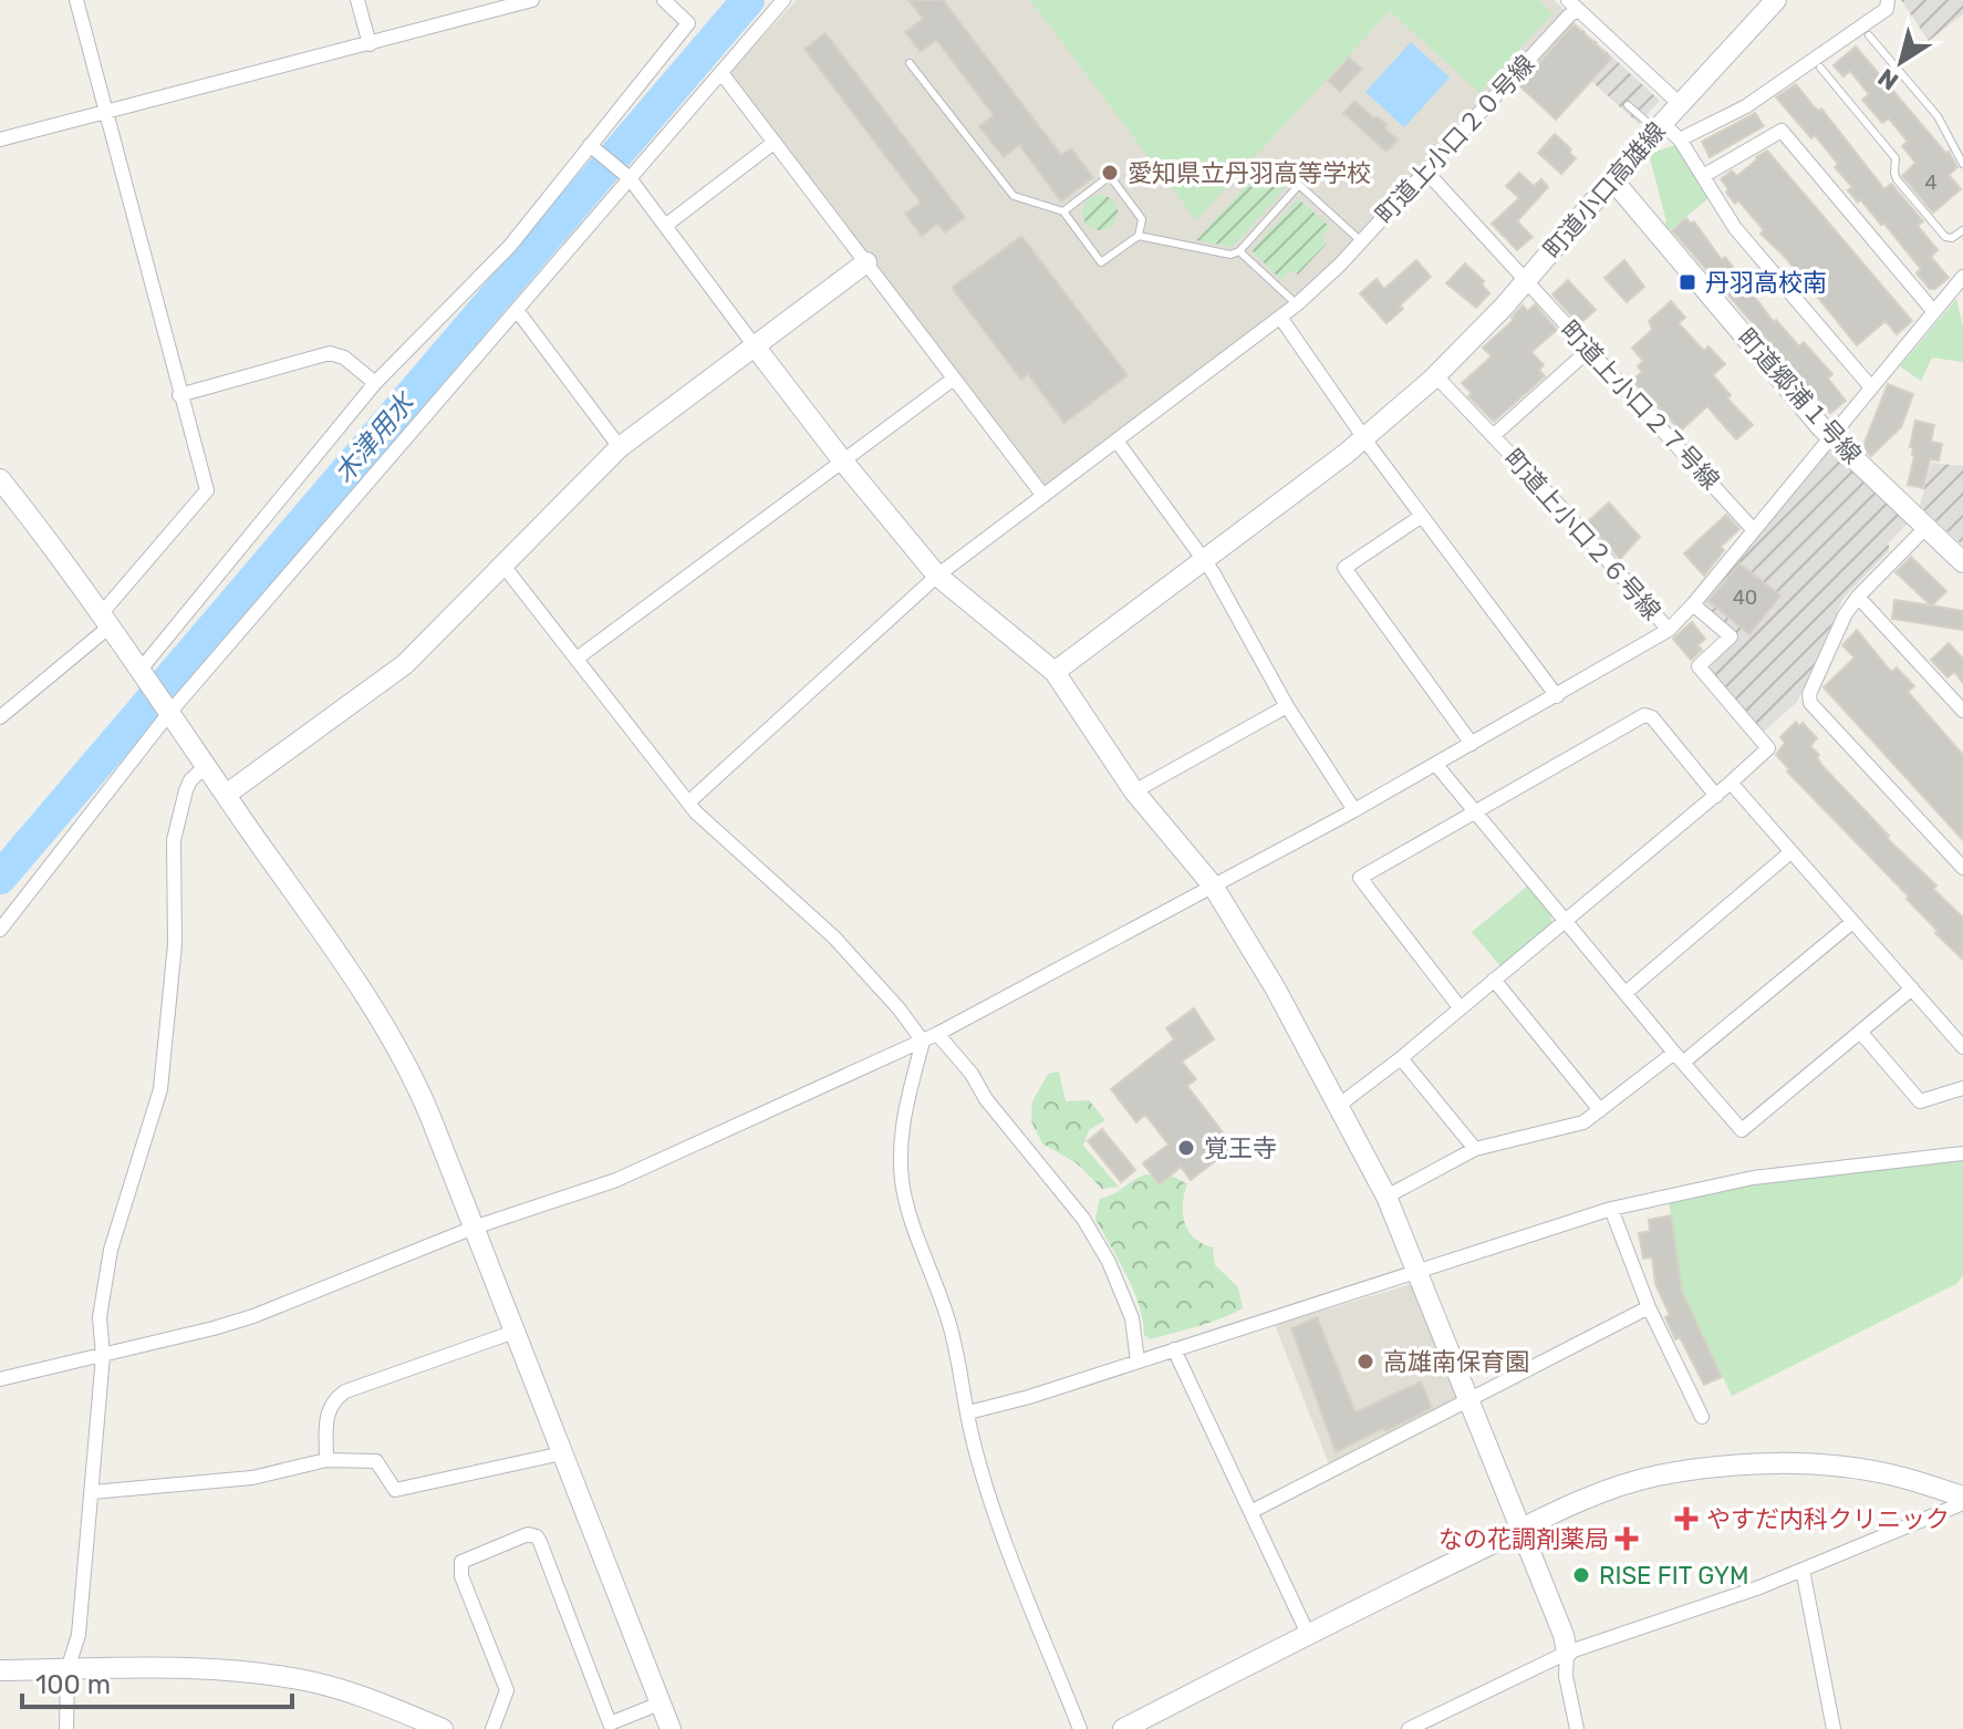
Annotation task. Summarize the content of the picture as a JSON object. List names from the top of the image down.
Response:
{
  "streets": {
    "street": [
      "町道上小口２０号線",
      "町道小口高雄線",
      "町道郷浦１号線",
      "町道上小口２７号線",
      "町道上小口２６号線"
    ]
  },
  "crossings": [
    ["町道上小口２０号線", "町道上小口２７号線"],
    ["町道小口高雄線", "町道郷浦１号線"],
    ["町道小口高雄線", "町道上小口２７号線"],
    ["町道小口高雄線", "町道上小口２６号線"],
    ["町道郷浦１号線", "町道上小口２６号線"],
    ["町道上小口２７号線", "町道上小口２６号線"]
  ],
  "water": ["木津用水"],
  "places": {
    "other": [
      "愛知県立丹羽高等学校",
      "覚王寺",
      "高雄南保育園",
      "RISE FIT GYM"
    ],
    "transit": ["丹羽高校南"],
    "health": ["やすだ内科クリニック", "なの花調剤薬局"]
  },
  "house_numbers": ["4", "40"],
  "scale_bar": "100 m",
  "north": "bottom left"
}
